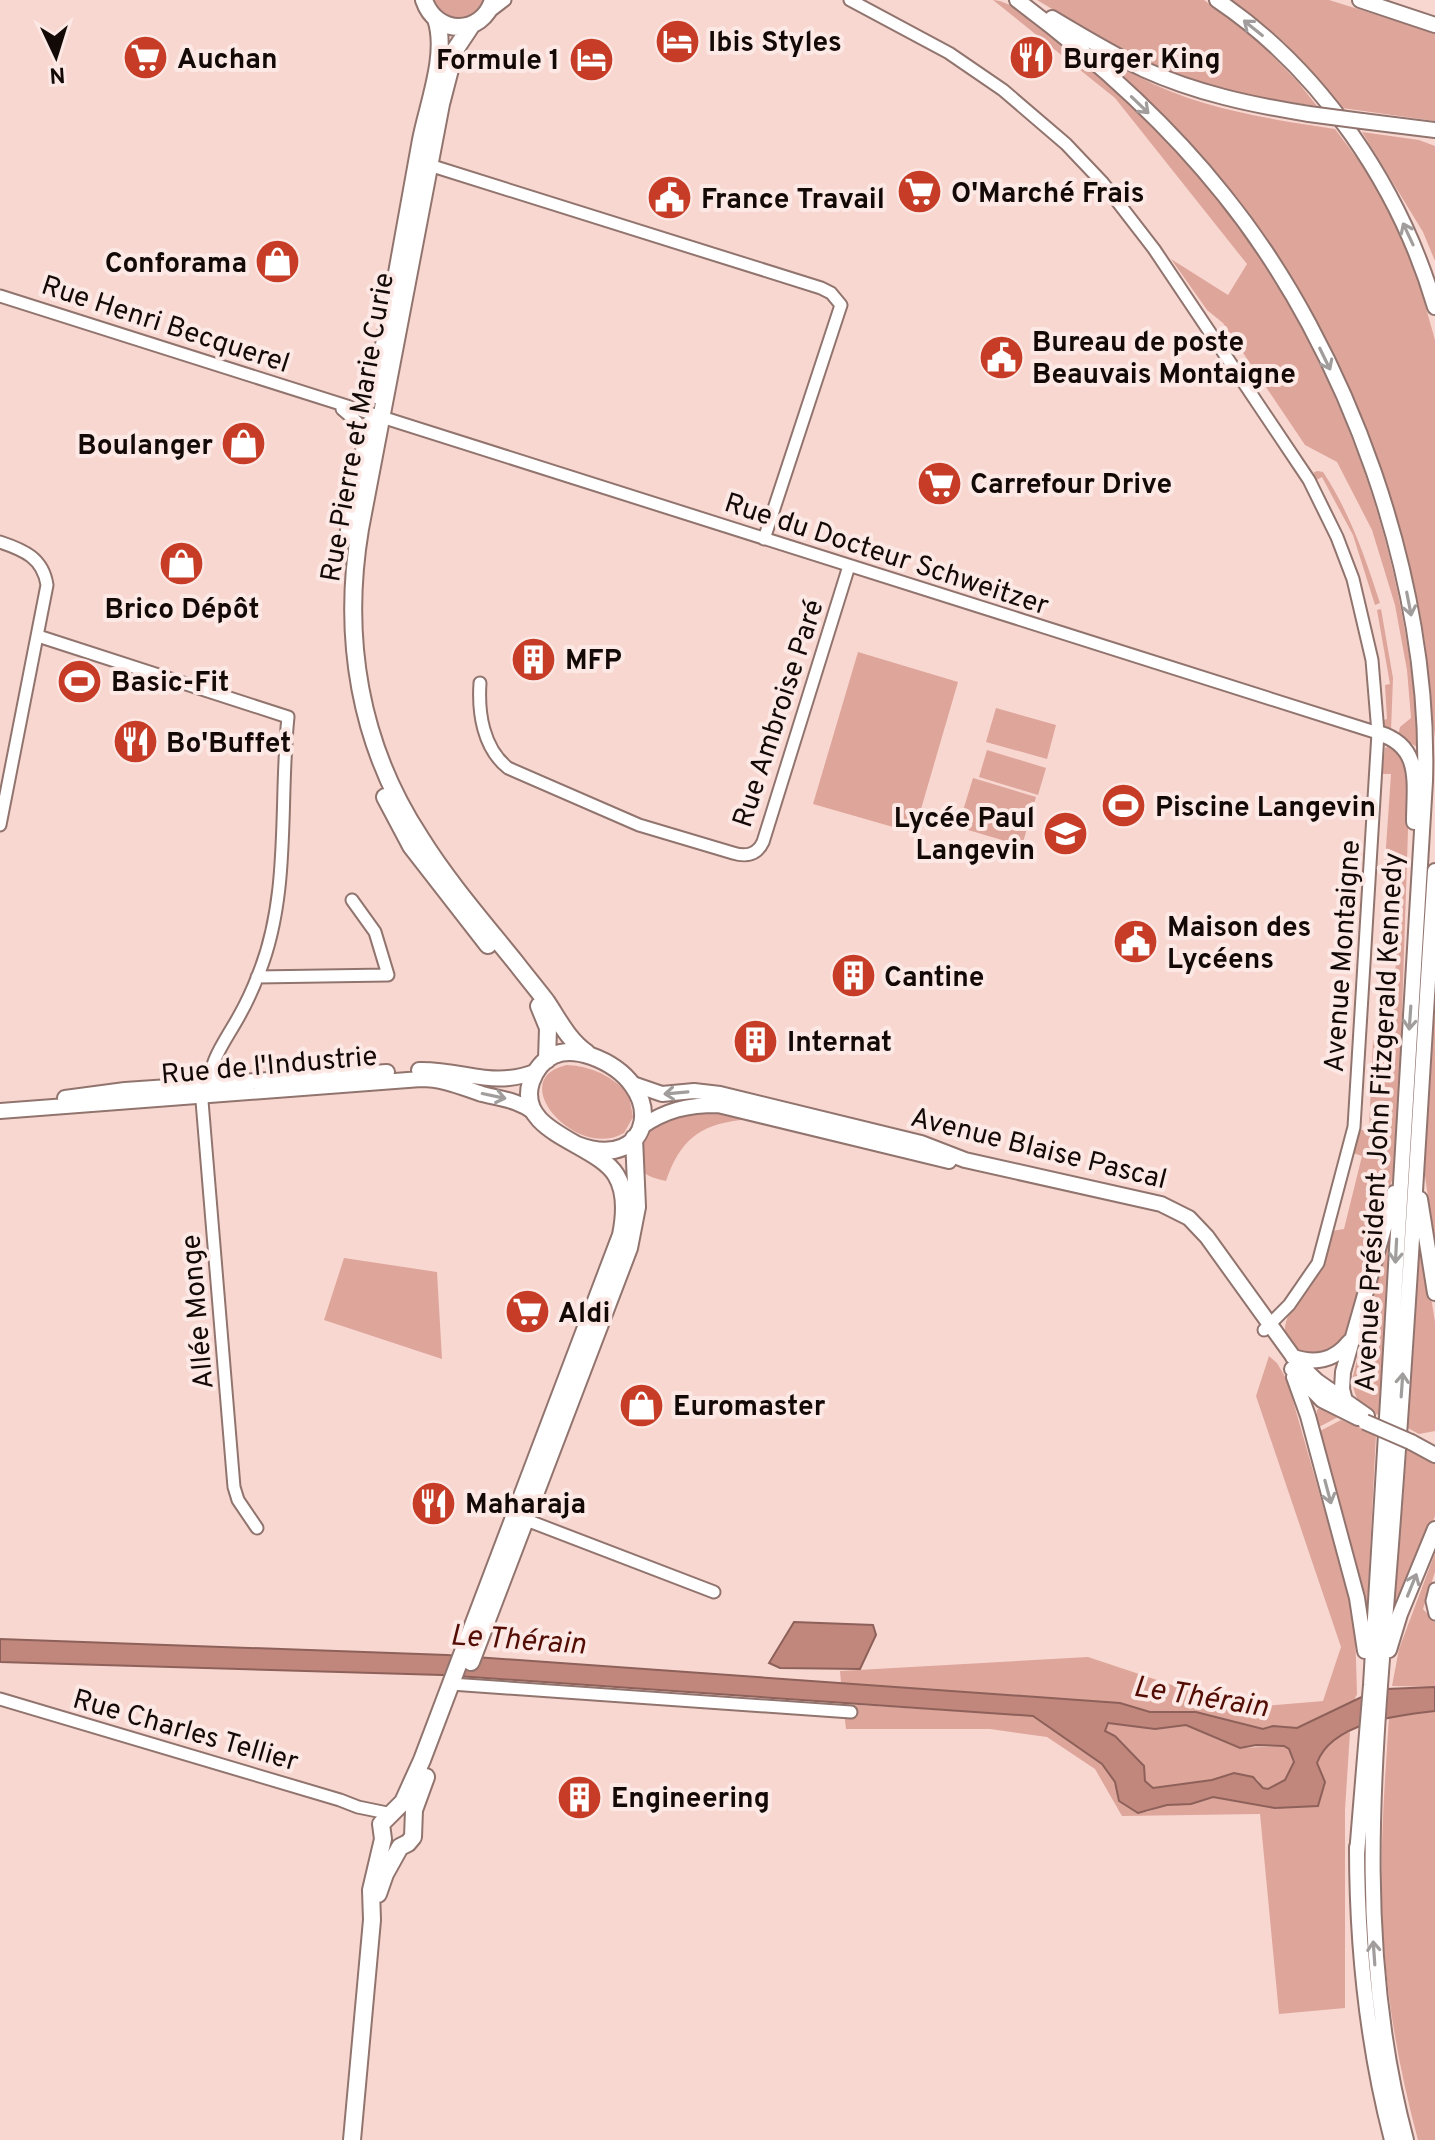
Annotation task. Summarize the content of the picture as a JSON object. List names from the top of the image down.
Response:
{
  "streets": {
    "main road": [
      "Rue Pierre et Marie Curie",
      "Rue de l'Industrie",
      "Avenue Président John Fitzgerald Kennedy",
      "Avenue Blaise Pascal"
    ],
    "street": [
      "Rue Henri Becquerel",
      "Rue du Docteur Schweitzer",
      "Rue Ambroise Paré",
      "Avenue Montaigne",
      "Allée Monge",
      "Rue Charles Tellier"
    ]
  },
  "crossings": [
    ["Rue Henri Becquerel", "Rue Pierre et Marie Curie"],
    ["Rue Henri Becquerel", "Rue du Docteur Schweitzer"],
    ["Rue Pierre et Marie Curie", "Rue du Docteur Schweitzer"],
    ["Rue Pierre et Marie Curie", "Rue de l'Industrie"],
    ["Rue Pierre et Marie Curie", "Avenue Blaise Pascal"],
    ["Rue du Docteur Schweitzer", "Rue Ambroise Paré"],
    ["Rue du Docteur Schweitzer", "Avenue Montaigne"],
    ["Avenue Montaigne", "Avenue Blaise Pascal"],
    ["Rue de l'Industrie", "Avenue Blaise Pascal"],
    ["Rue de l'Industrie", "Allée Monge"]
  ],
  "water": ["Le Thérain"],
  "places": {
    "hotel": ["Ibis Styles", "Formule 1"],
    "supermarket": [
      "Auchan",
      "O'Marché Frais",
      "Carrefour Drive",
      "Aldi"
    ],
    "restaurant": ["Burger King", "Bo'Buffet", "Maharaja"],
    "public building": ["France Travail", "Bureau de poste Beauvais Montaigne", "Maison des Lycéens"],
    "shop": [
      "Conforama",
      "Boulanger",
      "Brico Dépôt",
      "Euromaster"
    ],
    "building": [
      "MFP",
      "Cantine",
      "Internat",
      "Engineering"
    ],
    "sports": ["Basic-Fit", "Piscine Langevin"],
    "school or university": ["Lycée Paul Langevin"]
  },
  "north": "bottom"
}
